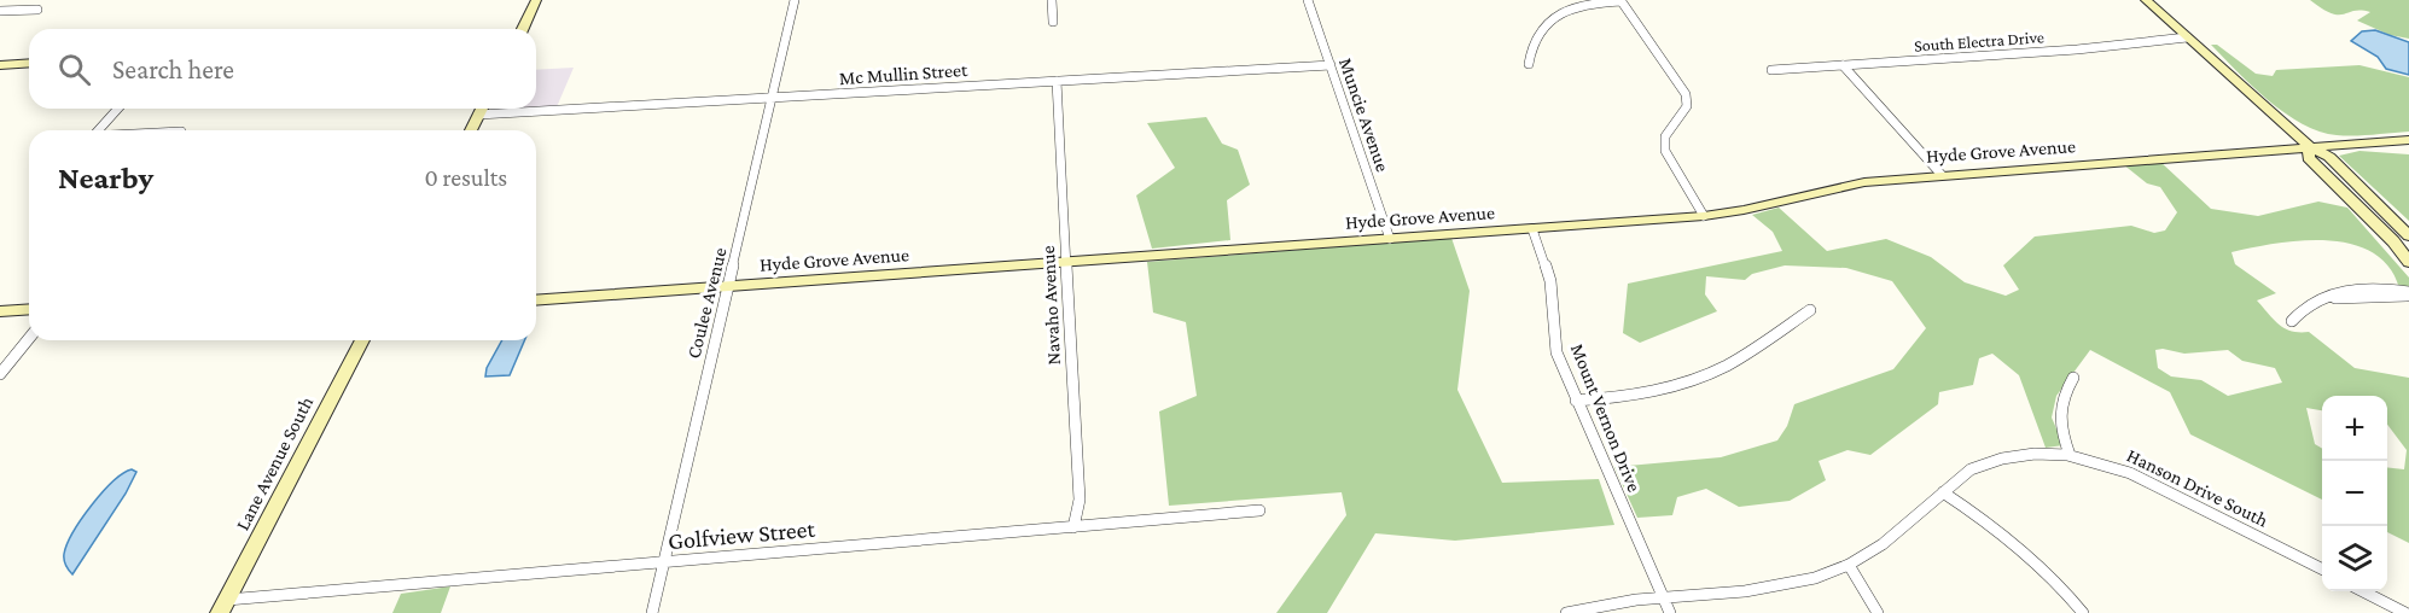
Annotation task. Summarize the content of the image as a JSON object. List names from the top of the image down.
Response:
{
  "streets": {
    "street": [
      "South Electra Drive",
      "Mc Mullin Street",
      "Muncie Avenue",
      "Hyde Grove Avenue",
      "Coulee Avenue",
      "Navaho Avenue",
      "Mount Vernon Drive",
      "Lane Avenue South",
      "Hanson Drive South",
      "Golfview Street"
    ]
  },
  "crossings": [
    ["Mc Mullin Street", "Muncie Avenue"],
    ["Mc Mullin Street", "Coulee Avenue"],
    ["Mc Mullin Street", "Navaho Avenue"],
    ["Muncie Avenue", "Hyde Grove Avenue"],
    ["Hyde Grove Avenue", "Coulee Avenue"],
    ["Hyde Grove Avenue", "Navaho Avenue"],
    ["Hyde Grove Avenue", "Mount Vernon Drive"],
    ["Coulee Avenue", "Golfview Street"],
    ["Navaho Avenue", "Golfview Street"],
    ["Mount Vernon Drive", "Hanson Drive South"],
    ["Lane Avenue South", "Golfview Street"]
  ],
  "page": {
    "search": "Search here",
    "heading": ["Nearby", "0 results"],
    "map_buttons": ["+", "−"]
  }
}
